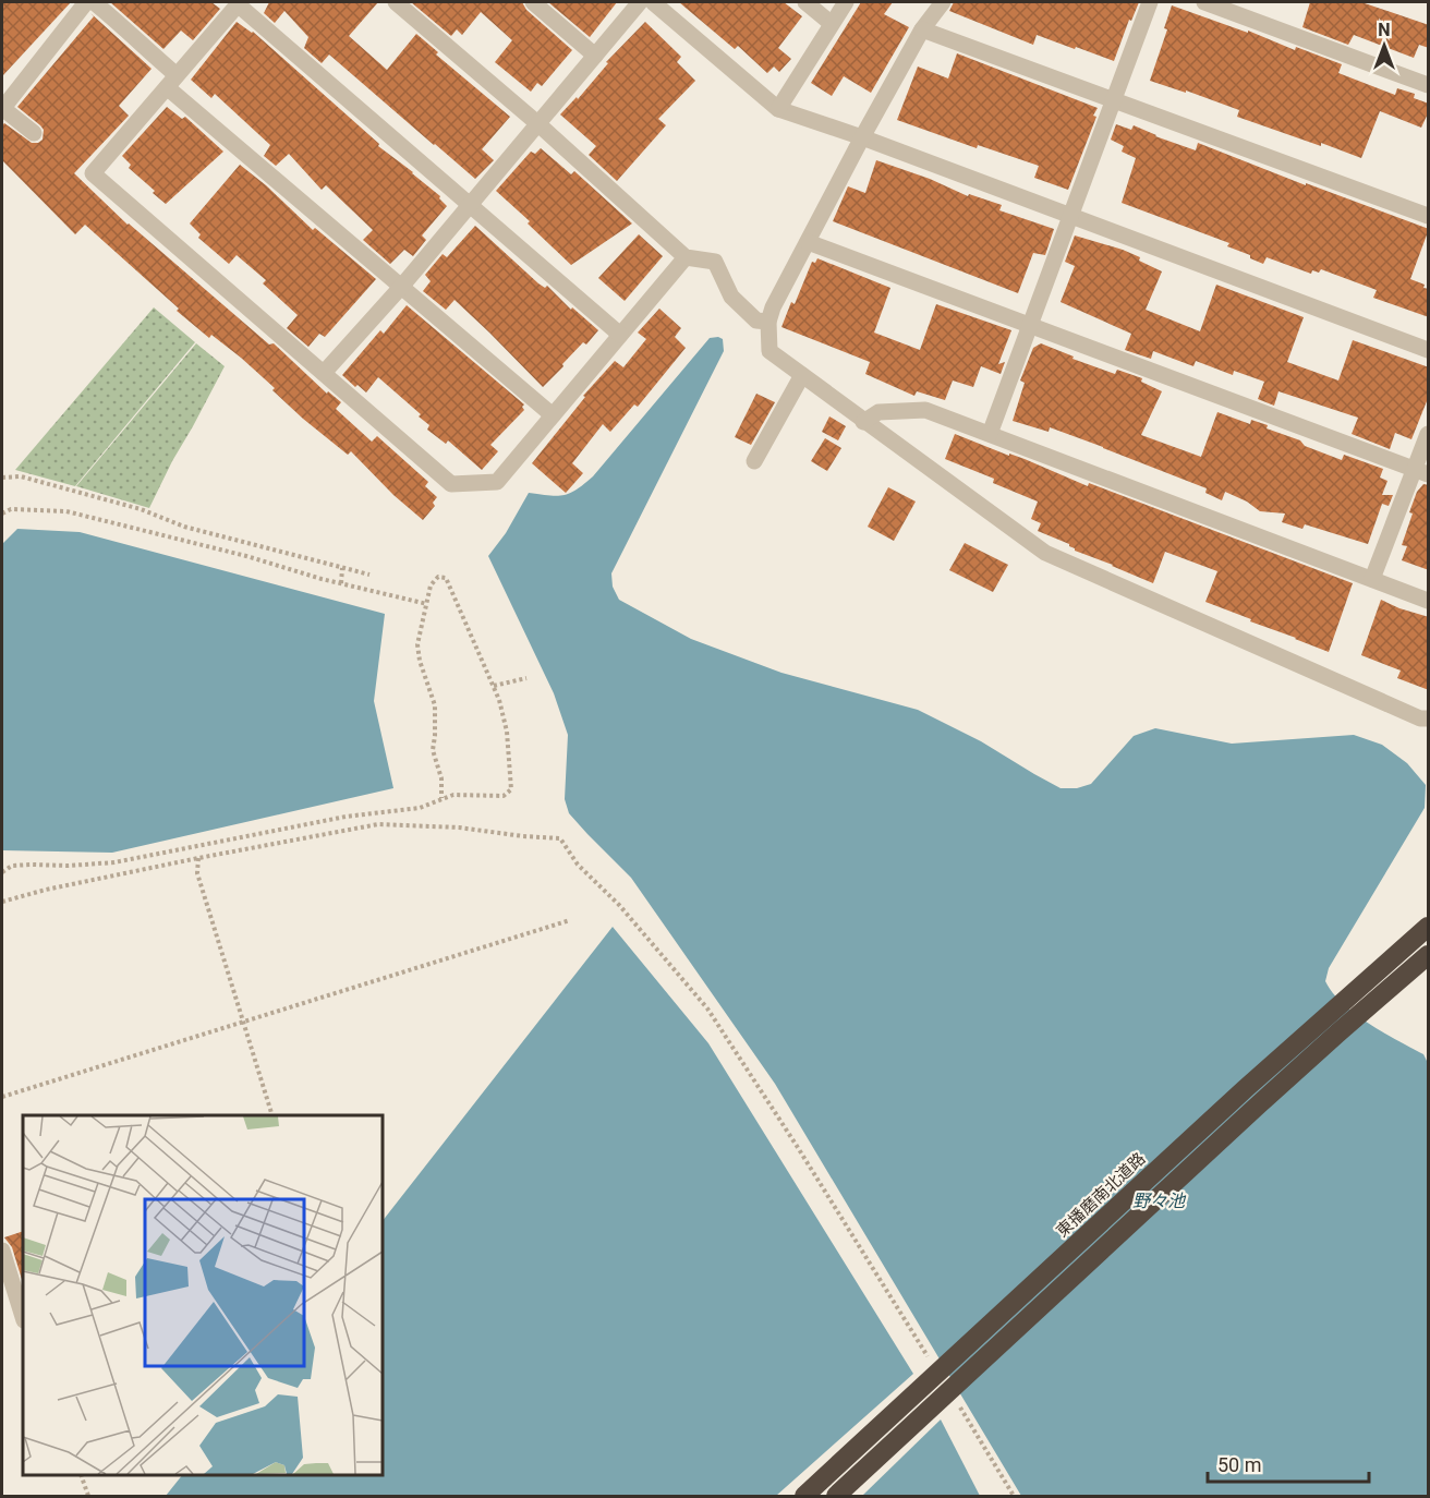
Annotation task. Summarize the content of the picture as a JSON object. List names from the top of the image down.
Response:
{
  "streets": {
    "highway": ["東播磨南北道路"]
  },
  "water": ["野々池"],
  "scale_bar": "50 m",
  "north": "top"
}
